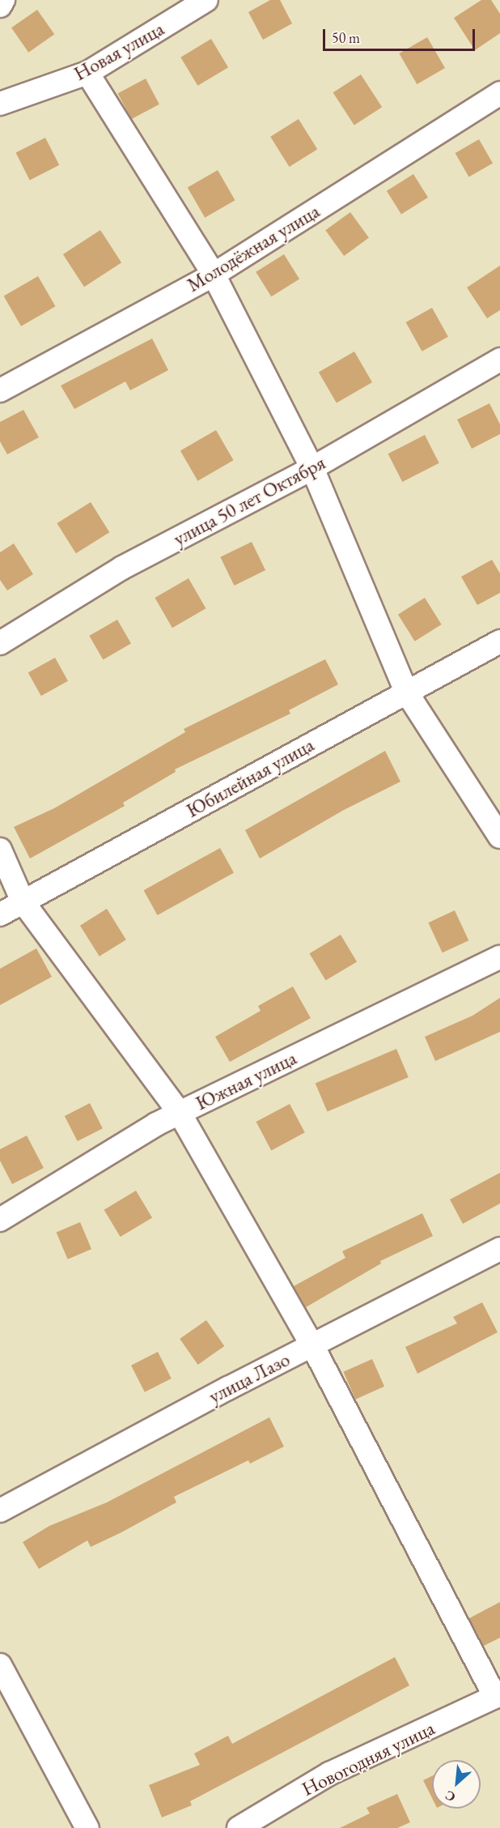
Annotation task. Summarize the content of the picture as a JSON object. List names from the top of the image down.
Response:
{
  "streets": {
    "street": [
      "Новая улица",
      "Молодёжная улица",
      "улица 50 лет Октября",
      "Юбилейная улица",
      "Южная улица",
      "улица Лазо",
      "Новогодняя улица"
    ]
  },
  "scale_bar": "50 m",
  "north": "bottom left"
}
